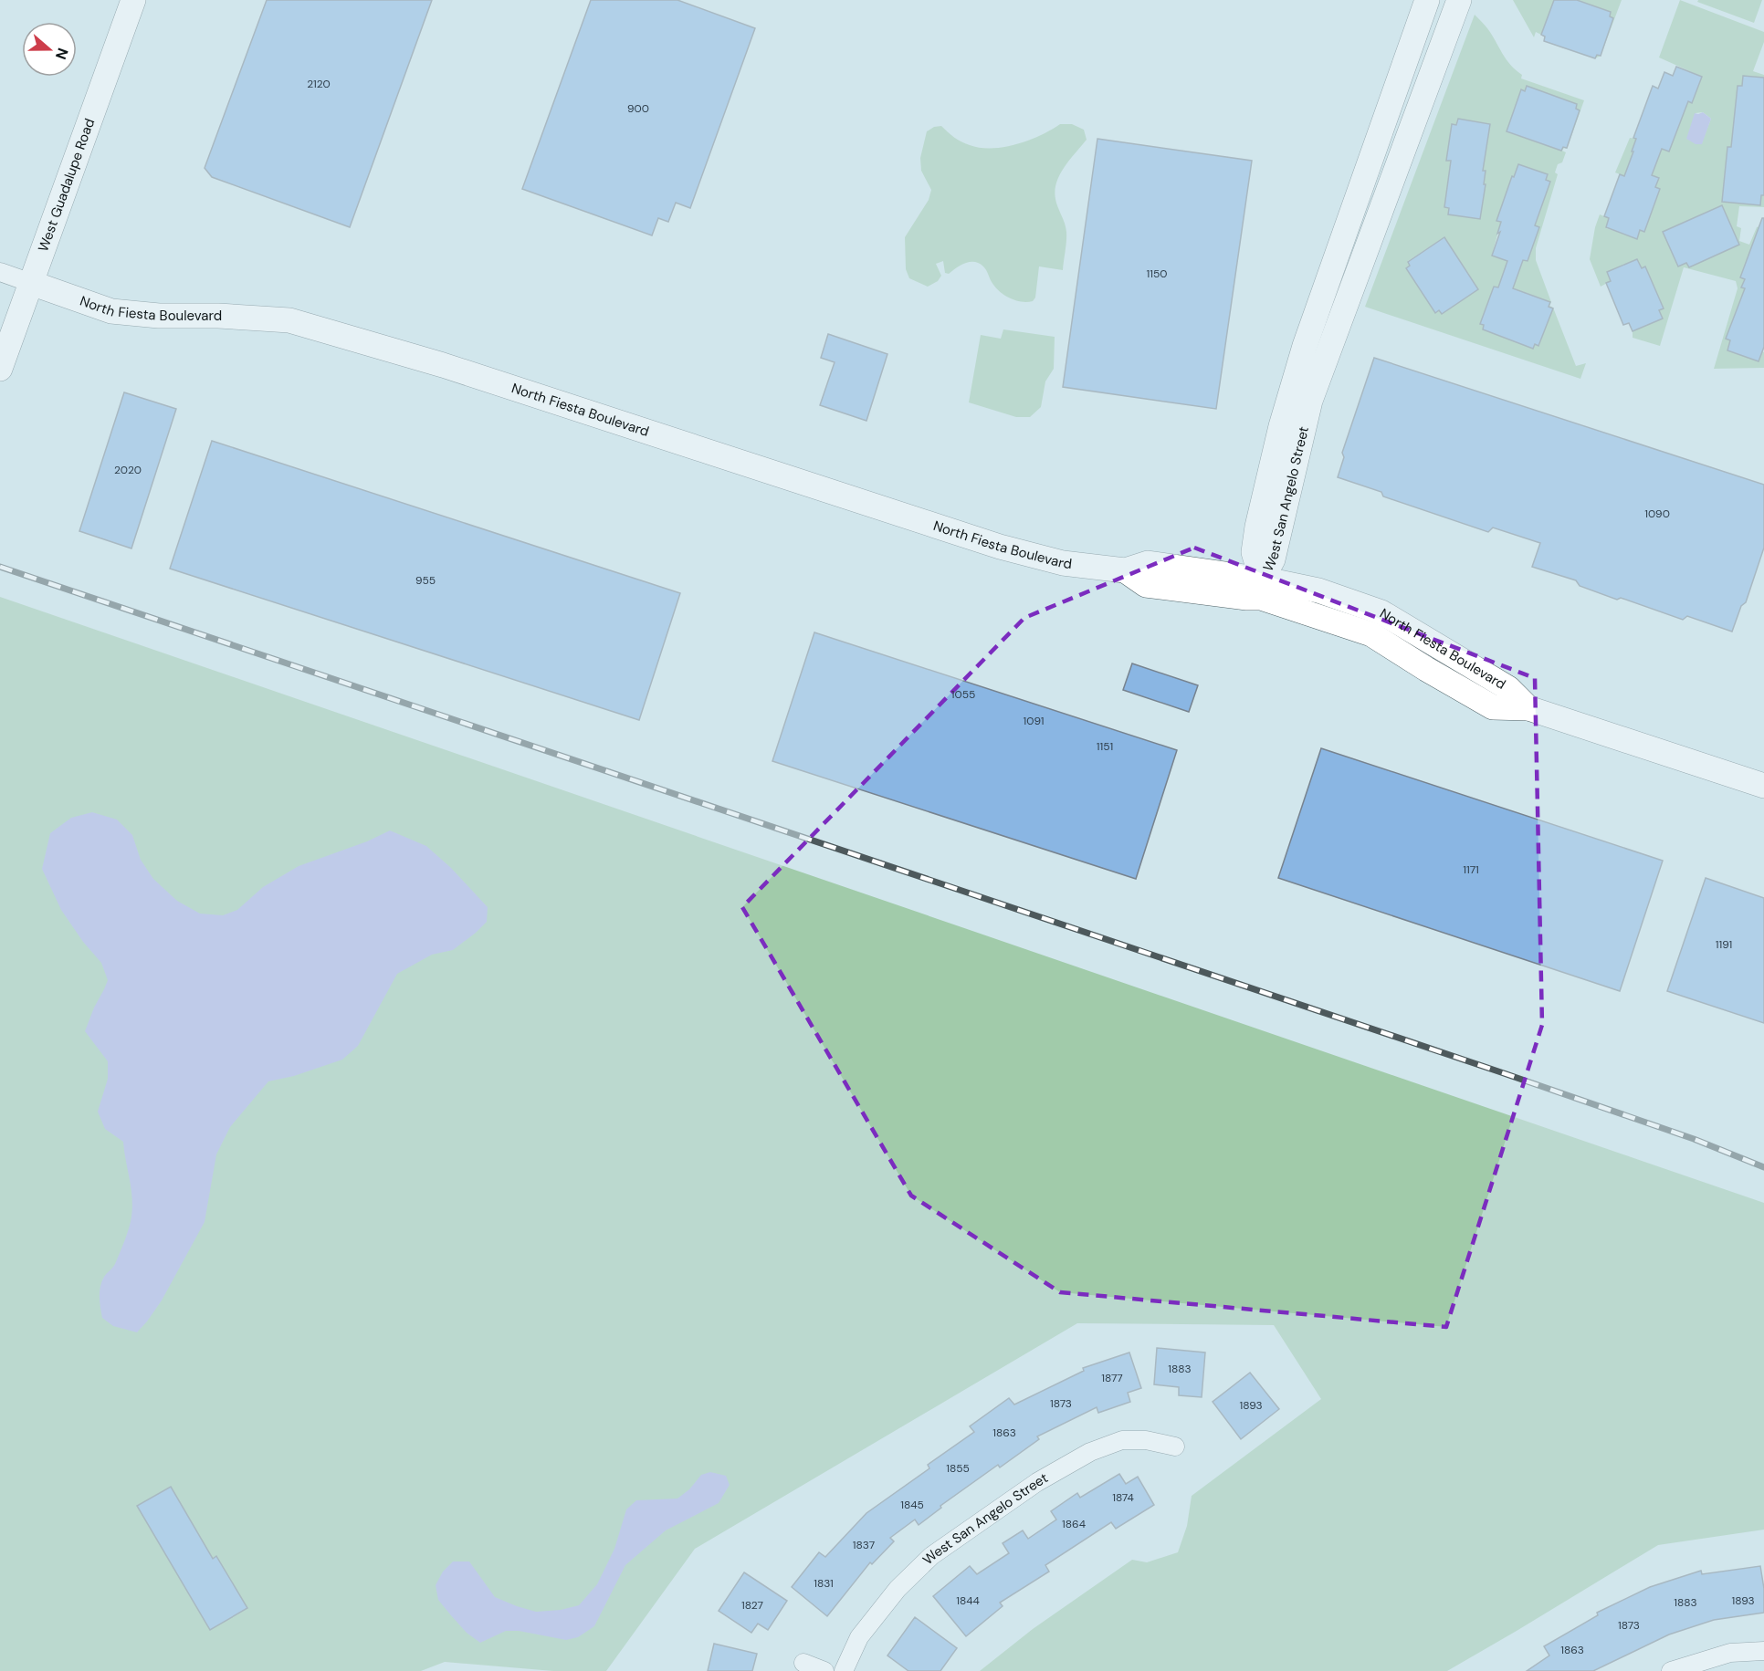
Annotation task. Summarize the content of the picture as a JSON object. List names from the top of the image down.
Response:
{
  "streets": {
    "street": ["West Guadalupe Road", "North Fiesta Boulevard", "West San Angelo Street"]
  },
  "crossings": [
    ["West Guadalupe Road", "North Fiesta Boulevard"],
    ["North Fiesta Boulevard", "West San Angelo Street"]
  ],
  "house_numbers": [
    "2120",
    "900",
    "1150",
    "2020",
    "1090",
    "955",
    "1055",
    "1091",
    "1151",
    "1171",
    "1191",
    "1883",
    "1877",
    "1873",
    "1893",
    "1863",
    "1855",
    "1874",
    "1845",
    "1864",
    "1837",
    "1831",
    "1844",
    "1893",
    "1883",
    "1827",
    "1873",
    "1863"
  ],
  "north": "right"
}
